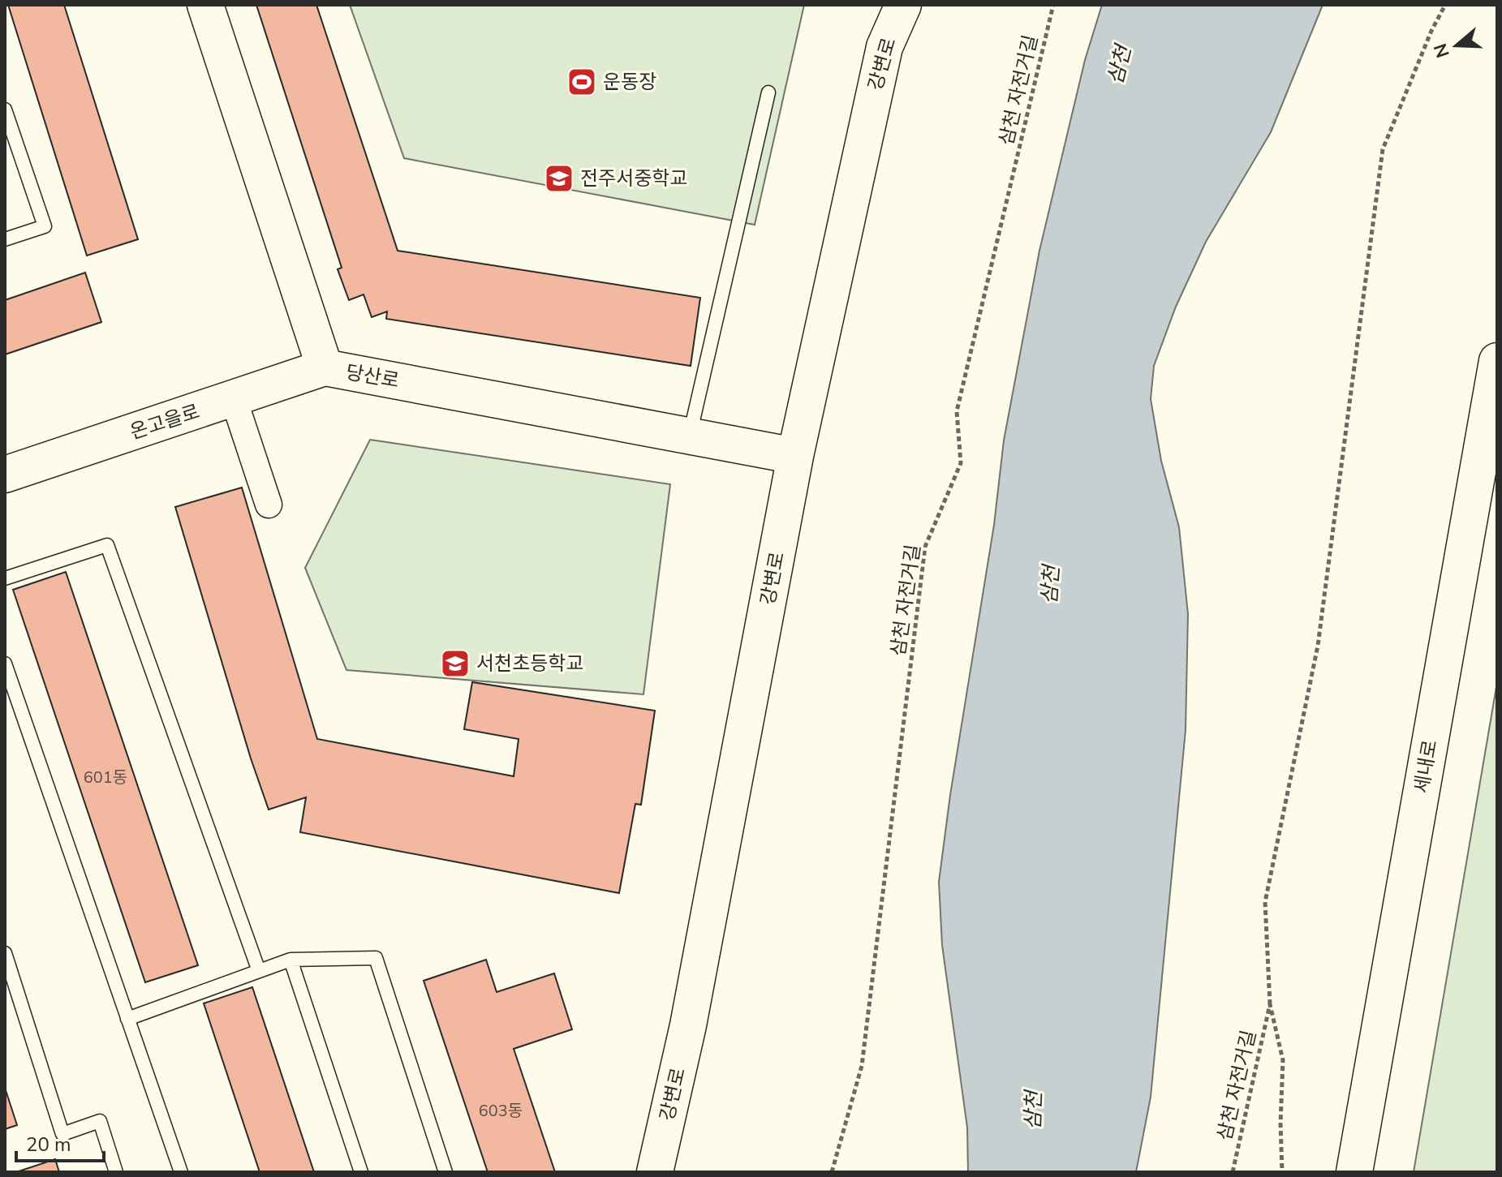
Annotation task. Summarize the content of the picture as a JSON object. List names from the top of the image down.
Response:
{
  "streets": {
    "street": [
      "강변로",
      "당산로",
      "온고을로",
      "세내로"
    ],
    "path": ["삼천 자전거길"]
  },
  "crossings": [
    ["강변로", "당산로"],
    ["당산로", "온고을로"]
  ],
  "water": ["삼천"],
  "places": {
    "sports": ["운동장"],
    "school or university": ["전주서중학교", "서천초등학교"]
  },
  "house_numbers": ["601동", "603동"],
  "scale_bar": "20 m",
  "north": "left"
}
